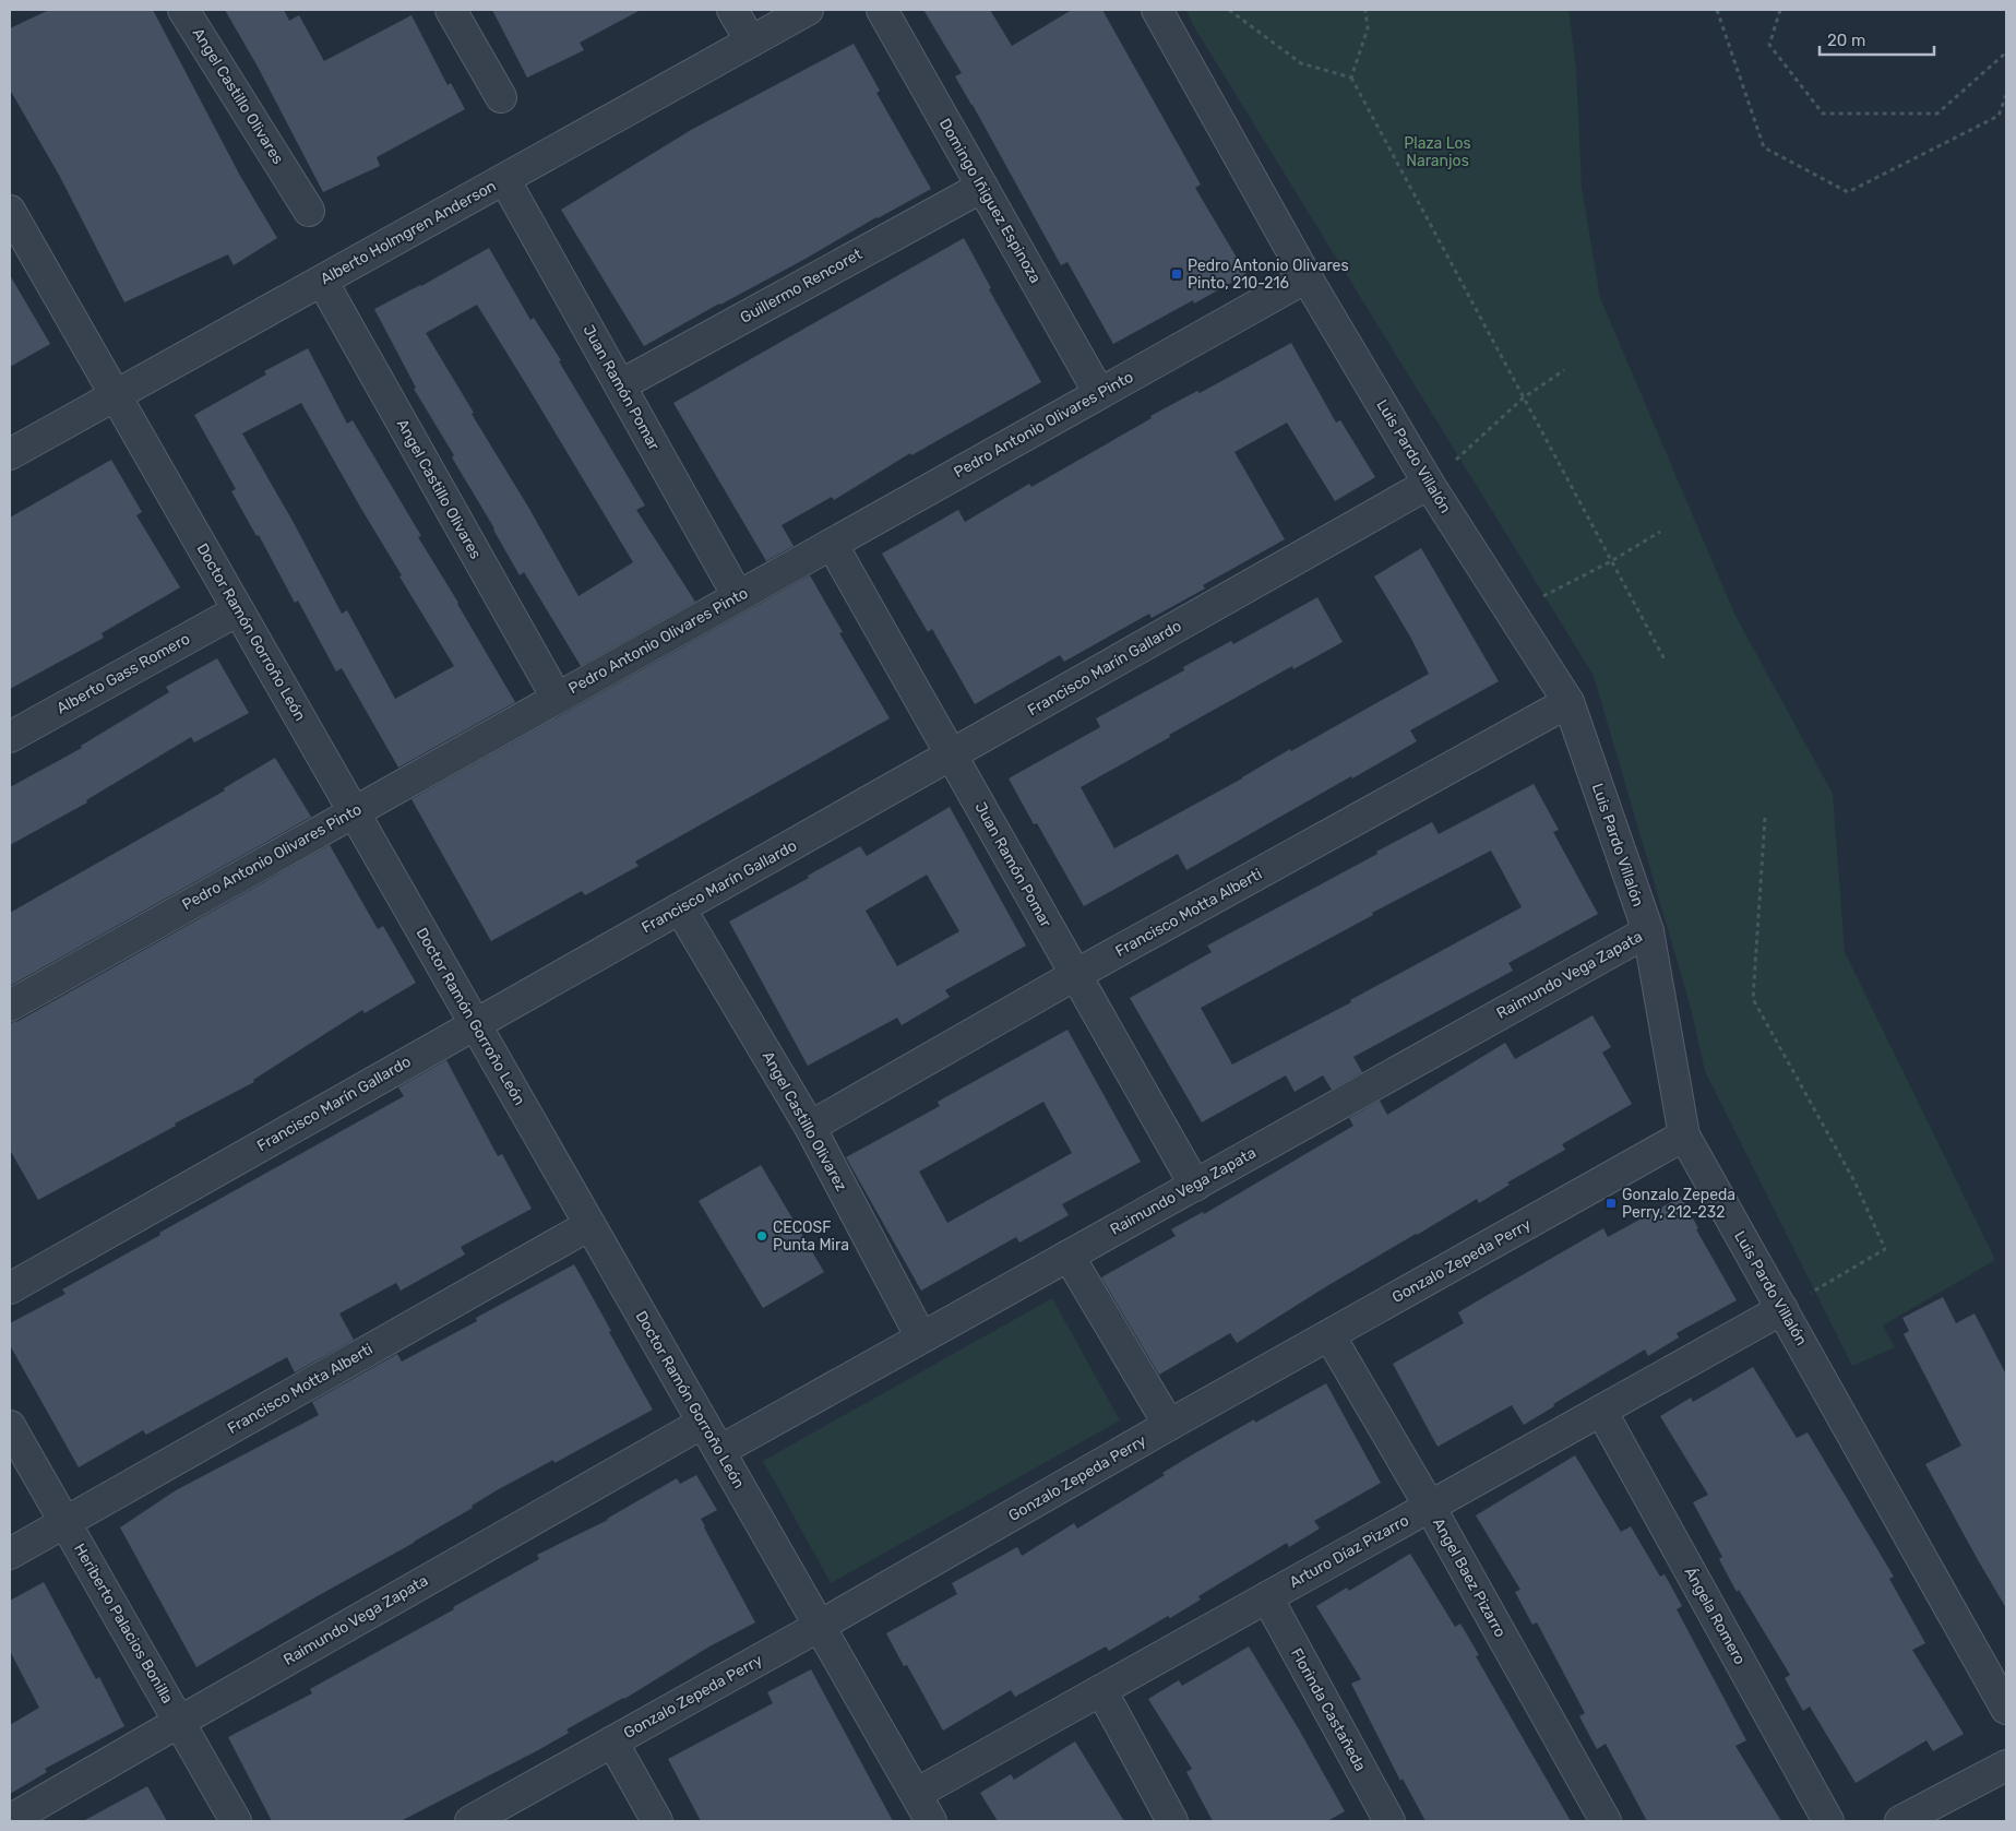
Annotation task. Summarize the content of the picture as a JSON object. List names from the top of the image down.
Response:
{
  "streets": {
    "street": [
      "Angel Castillo Olivares",
      "Domingo Iñiguez Espinoza",
      "Alberto Holmgren Anderson",
      "Guillermo Rencoret",
      "Juan Ramón Pomar",
      "Pedro Antonio Olivares Pinto",
      "Luis Pardo Villalón",
      "Doctor Ramón Gorroño León",
      "Francisco Marín Gallardo",
      "Alberto Gass Romero",
      "Francisco Motta Alberti",
      "Raimundo Vega Zapata",
      "Angel Castillo Olivarez",
      "Gonzalo Zepeda Perry",
      "Arturo Díaz Pizarro",
      "Angel Baez Pizarro",
      "Ángela Romero",
      "Heriberto Palacios Bonilla",
      "Florinda Castañeda"
    ]
  },
  "crossings": [
    ["Angel Castillo Olivares", "Alberto Holmgren Anderson"],
    ["Angel Castillo Olivares", "Pedro Antonio Olivares Pinto"],
    ["Domingo Iñiguez Espinoza", "Guillermo Rencoret"],
    ["Domingo Iñiguez Espinoza", "Pedro Antonio Olivares Pinto"],
    ["Alberto Holmgren Anderson", "Juan Ramón Pomar"],
    ["Alberto Holmgren Anderson", "Doctor Ramón Gorroño León"],
    ["Guillermo Rencoret", "Juan Ramón Pomar"],
    ["Juan Ramón Pomar", "Pedro Antonio Olivares Pinto"],
    ["Juan Ramón Pomar", "Francisco Marín Gallardo"],
    ["Juan Ramón Pomar", "Francisco Motta Alberti"],
    ["Juan Ramón Pomar", "Raimundo Vega Zapata"],
    ["Pedro Antonio Olivares Pinto", "Luis Pardo Villalón"],
    ["Pedro Antonio Olivares Pinto", "Doctor Ramón Gorroño León"],
    ["Luis Pardo Villalón", "Francisco Marín Gallardo"],
    ["Luis Pardo Villalón", "Francisco Motta Alberti"],
    ["Luis Pardo Villalón", "Raimundo Vega Zapata"],
    ["Luis Pardo Villalón", "Gonzalo Zepeda Perry"],
    ["Luis Pardo Villalón", "Arturo Díaz Pizarro"],
    ["Doctor Ramón Gorroño León", "Francisco Marín Gallardo"],
    ["Doctor Ramón Gorroño León", "Alberto Gass Romero"],
    ["Doctor Ramón Gorroño León", "Francisco Motta Alberti"],
    ["Doctor Ramón Gorroño León", "Raimundo Vega Zapata"],
    ["Doctor Ramón Gorroño León", "Gonzalo Zepeda Perry"],
    ["Doctor Ramón Gorroño León", "Arturo Díaz Pizarro"],
    ["Francisco Marín Gallardo", "Angel Castillo Olivarez"],
    ["Francisco Motta Alberti", "Angel Castillo Olivarez"],
    ["Francisco Motta Alberti", "Heriberto Palacios Bonilla"],
    ["Raimundo Vega Zapata", "Angel Castillo Olivarez"],
    ["Raimundo Vega Zapata", "Heriberto Palacios Bonilla"],
    ["Gonzalo Zepeda Perry", "Angel Baez Pizarro"],
    ["Arturo Díaz Pizarro", "Angel Baez Pizarro"],
    ["Arturo Díaz Pizarro", "Ángela Romero"],
    ["Arturo Díaz Pizarro", "Florinda Castañeda"]
  ],
  "parks": ["Plaza Los Naranjos"],
  "places": {
    "transit": ["Pedro Antonio Olivares Pinto, 210-216", "Gonzalo Zepeda Perry, 212-232"],
    "other": ["CECOSF Punta Mira"]
  },
  "scale_bar": "20 m"
}
